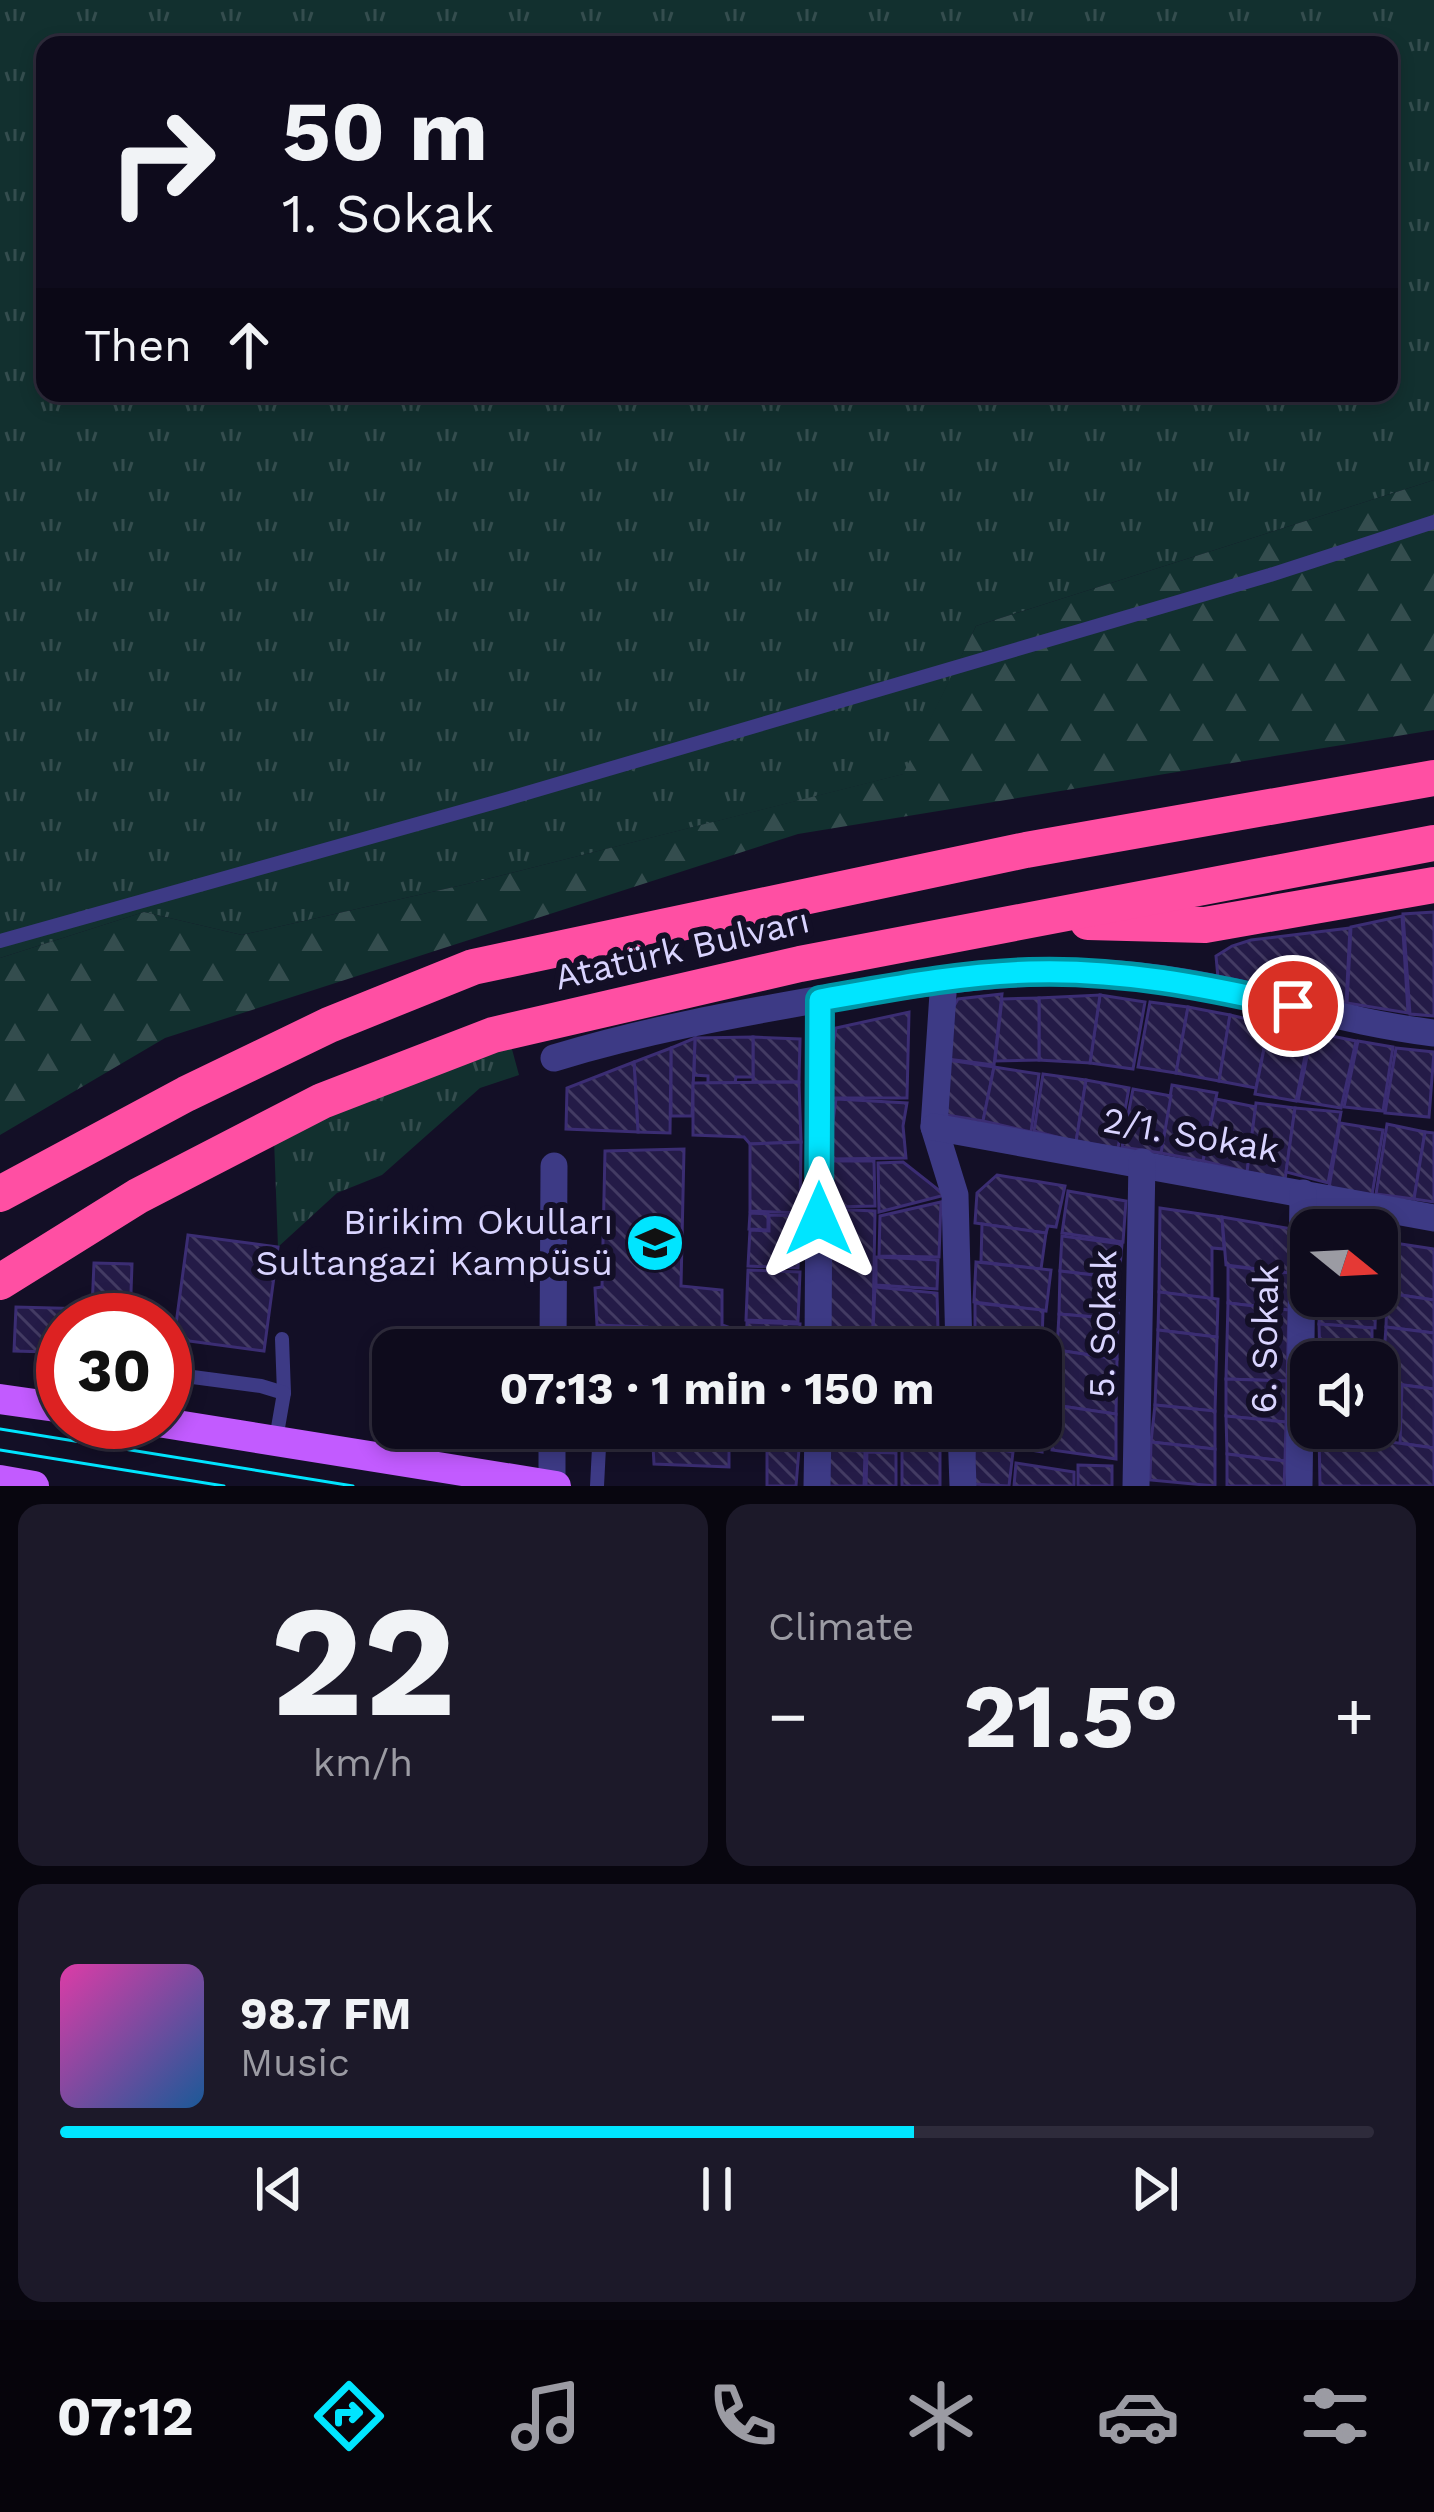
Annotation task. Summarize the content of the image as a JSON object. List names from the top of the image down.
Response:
{
  "streets": {
    "highway": ["Atatürk Bulvarı"],
    "street": ["2/1. Sokak", "5. Sokak", "6. Sokak"]
  },
  "crossings": [
    ["2/1. Sokak", "5. Sokak"],
    ["2/1. Sokak", "6. Sokak"]
  ],
  "places": {
    "school or university": ["Birikim Okulları Sultangazi Kampüsü"]
  },
  "north": "right",
  "page": {
    "turn": ["50 m", "1. Sokak"],
    "then": "Then",
    "limit": "30",
    "trip": "07:13 · 1 min · 150 m",
    "tile": [
      ["22", "km/h"],
      "Climate"
    ],
    "heat": ["−", "21.5°", "+"],
    "song": ["98.7 FM", "Music"],
    "tabs": "07:12"
  }
}
